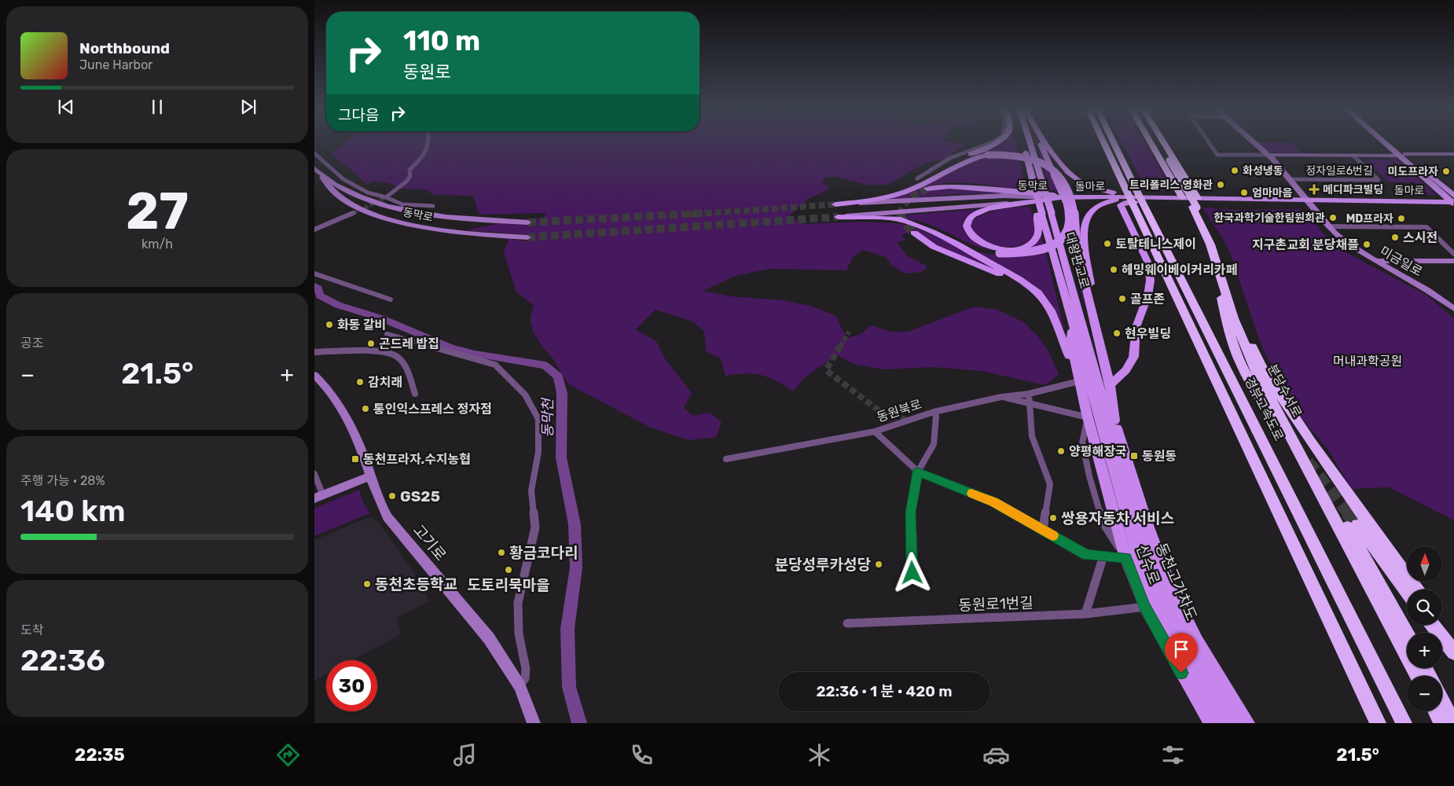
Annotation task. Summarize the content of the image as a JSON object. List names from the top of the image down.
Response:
{
  "streets": {
    "highway": ["분당수서로", "경부고속도로"],
    "main road": [
      "동막로",
      "돌마로",
      "대왕판교로",
      "미금일로",
      "고기로",
      "신수로",
      "동천고가차도"
    ],
    "street": ["정자일로6번길", "동원북로", "동원로1번길"]
  },
  "crossings": [
    ["정자일로6번길", "미금일로"],
    ["동막로", "돌마로"],
    ["돌마로", "미금일로"],
    ["돌마로", "분당수서로"],
    ["돌마로", "경부고속도로"],
    ["대왕판교로", "신수로"],
    ["대왕판교로", "동천고가차도"],
    ["동원북로", "신수로"],
    ["신수로", "동천고가차도"],
    ["신수로", "동원로1번길"]
  ],
  "water": ["동막천"],
  "parks": ["머내과학공원"],
  "places": {
    "other": [
      "화성냉동",
      "미도프라자",
      "트리폴리스 영화관",
      "엄마마음",
      "한국과학기술한림원회관",
      "MD프라자",
      "스시전",
      "토탈테니스제이",
      "지구촌교회 분당채플",
      "헤밍웨이베이커리카페",
      "골프존",
      "화동 갈비",
      "현우빌딩",
      "곤드레 밥집",
      "감치래",
      "통인익스프레스 정자점",
      "양평해장국",
      "GS25",
      "쌍용자동차 서비스",
      "황금코다리",
      "분당성루카성당",
      "도토리묵마을",
      "동천초등학교"
    ],
    "health": ["메디파크빌딩"],
    "transit": ["동원동", "동천프라자.수지농협"]
  },
  "north": "top",
  "page": {
    "turn": ["110 m", "동원로"],
    "song": ["Northbound", "June Harbor"],
    "then": "그다음",
    "tile": [
      ["27", "km/h"],
      "공조",
      ["주행 가능 · 28%", "140 km"],
      ["도착", "22:36"]
    ],
    "heat": ["−", "21.5°", "+"],
    "map_buttons": ["+", "−"],
    "limit": "30",
    "trip": "22:36 · 1 분 · 420 m",
    "tabs": ["22:35", "21.5°"]
  }
}
